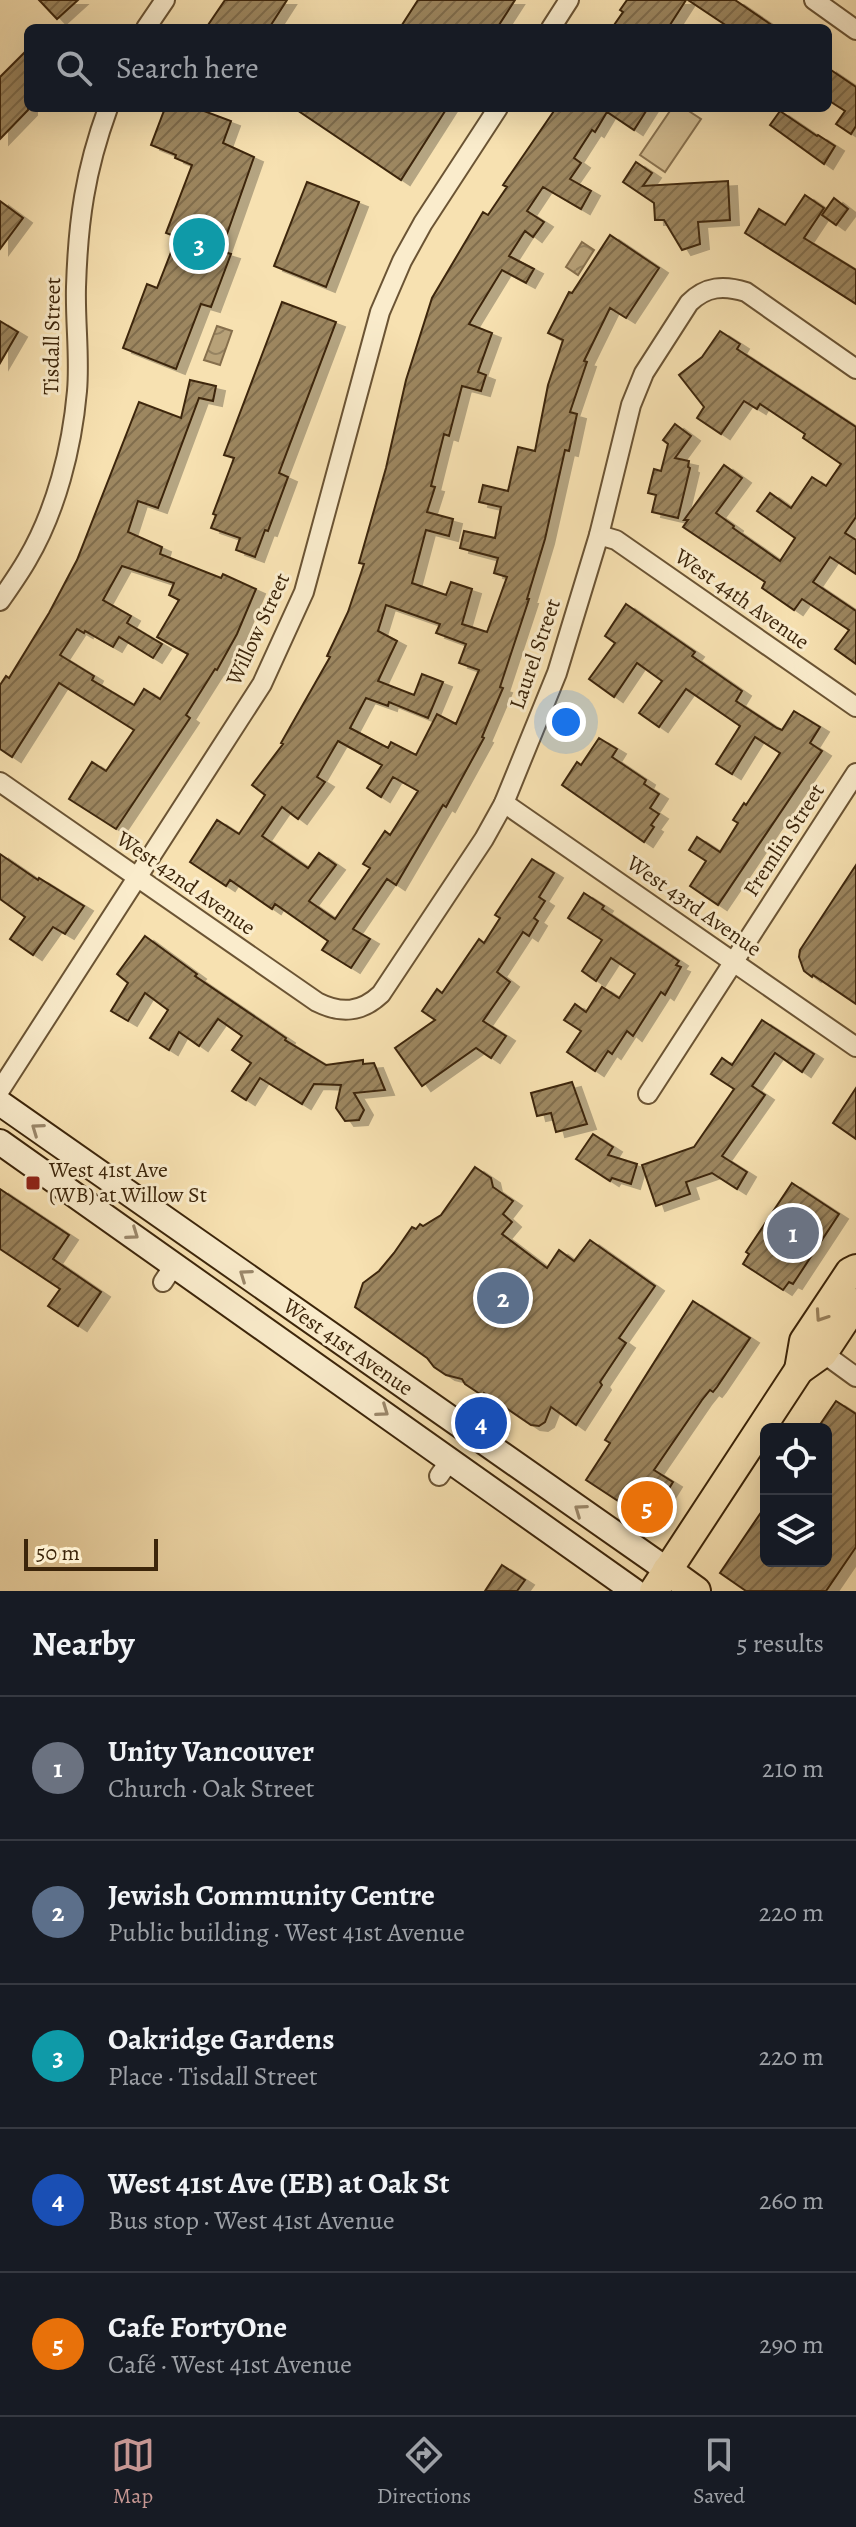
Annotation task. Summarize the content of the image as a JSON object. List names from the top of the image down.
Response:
{
  "streets": {
    "main road": ["West 41st Avenue"],
    "street": [
      "Tisdall Street",
      "West 44th Avenue",
      "Willow Street",
      "Laurel Street",
      "Fremlin Street",
      "West 42nd Avenue",
      "West 43rd Avenue"
    ]
  },
  "crossings": [
    ["West 44th Avenue", "Laurel Street"],
    ["Willow Street", "West 42nd Avenue"],
    ["Laurel Street", "West 42nd Avenue"],
    ["Laurel Street", "West 43rd Avenue"],
    ["Fremlin Street", "West 43rd Avenue"]
  ],
  "places": {
    "transit": ["West 41st Ave (WB) at Willow St"]
  },
  "scale_bar": "50 m",
  "page": {
    "search": "Search here",
    "pins": [
      "3",
      "1",
      "2",
      "4",
      "5"
    ],
    "scale": "50 m",
    "heading": ["Nearby", "5 results"],
    "list": [
      {
        "mark": "1",
        "name": "Unity Vancouver",
        "note": "Church · Oak Street",
        "value": "210 m"
      },
      {
        "mark": "2",
        "name": "Jewish Community Centre",
        "note": "Public building · West 41st Avenue",
        "value": "220 m"
      },
      {
        "mark": "3",
        "name": "Oakridge Gardens",
        "note": "Place · Tisdall Street",
        "value": "220 m"
      },
      {
        "mark": "4",
        "name": "West 41st Ave (EB) at Oak St",
        "note": "Bus stop · West 41st Avenue",
        "value": "260 m"
      },
      {
        "mark": "5",
        "name": "Cafe FortyOne",
        "note": "Café · West 41st Avenue",
        "value": "290 m"
      }
    ],
    "nav": ["Map", "Directions", "Saved"]
  }
}
